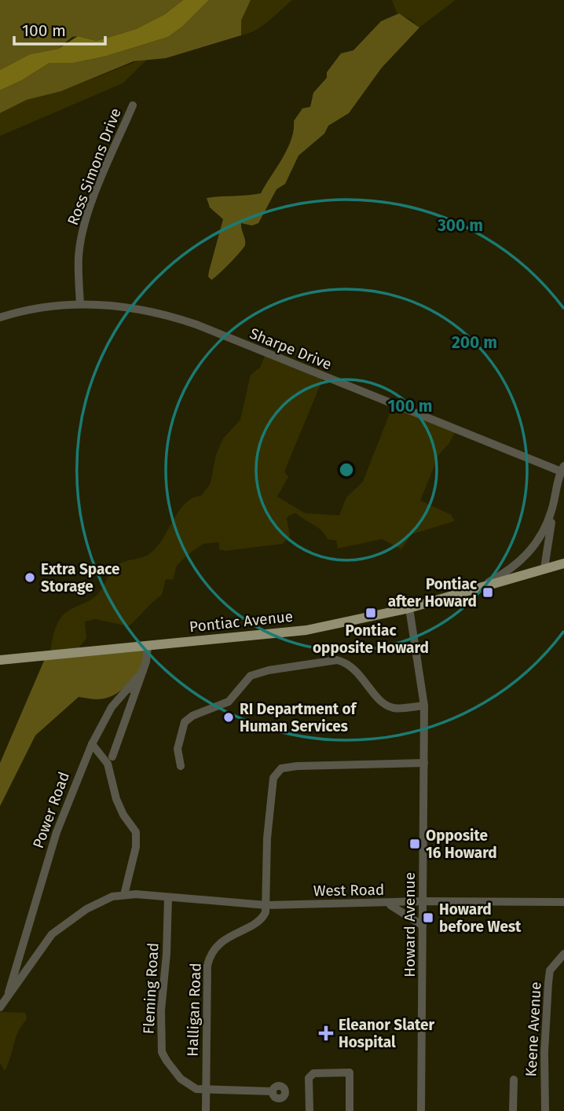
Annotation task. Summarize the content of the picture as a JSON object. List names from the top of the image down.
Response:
{
  "streets": {
    "main road": ["Pontiac Avenue"],
    "street": [
      "Ross Simons Drive",
      "Sharpe Drive",
      "Power Road",
      "West Road",
      "Howard Avenue",
      "Fleming Road",
      "Halligan Road",
      "Keene Avenue"
    ]
  },
  "crossings": [
    ["Ross Simons Drive", "Sharpe Drive"],
    ["Sharpe Drive", "Pontiac Avenue"],
    ["Pontiac Avenue", "Howard Avenue"],
    ["Power Road", "West Road"],
    ["Power Road", "Fleming Road"],
    ["West Road", "Howard Avenue"],
    ["West Road", "Halligan Road"],
    ["Fleming Road", "Halligan Road"]
  ],
  "places": {
    "other": ["Extra Space Storage", "RI Department of Human Services"],
    "transit": [
      "Pontiac after Howard",
      "Pontiac opposite Howard",
      "Opposite 16 Howard",
      "Howard before West"
    ],
    "health": ["Eleanor Slater Hospital"]
  },
  "scale_bar": "100 m",
  "rings": ["300 m", "200 m", "100 m"]
}
